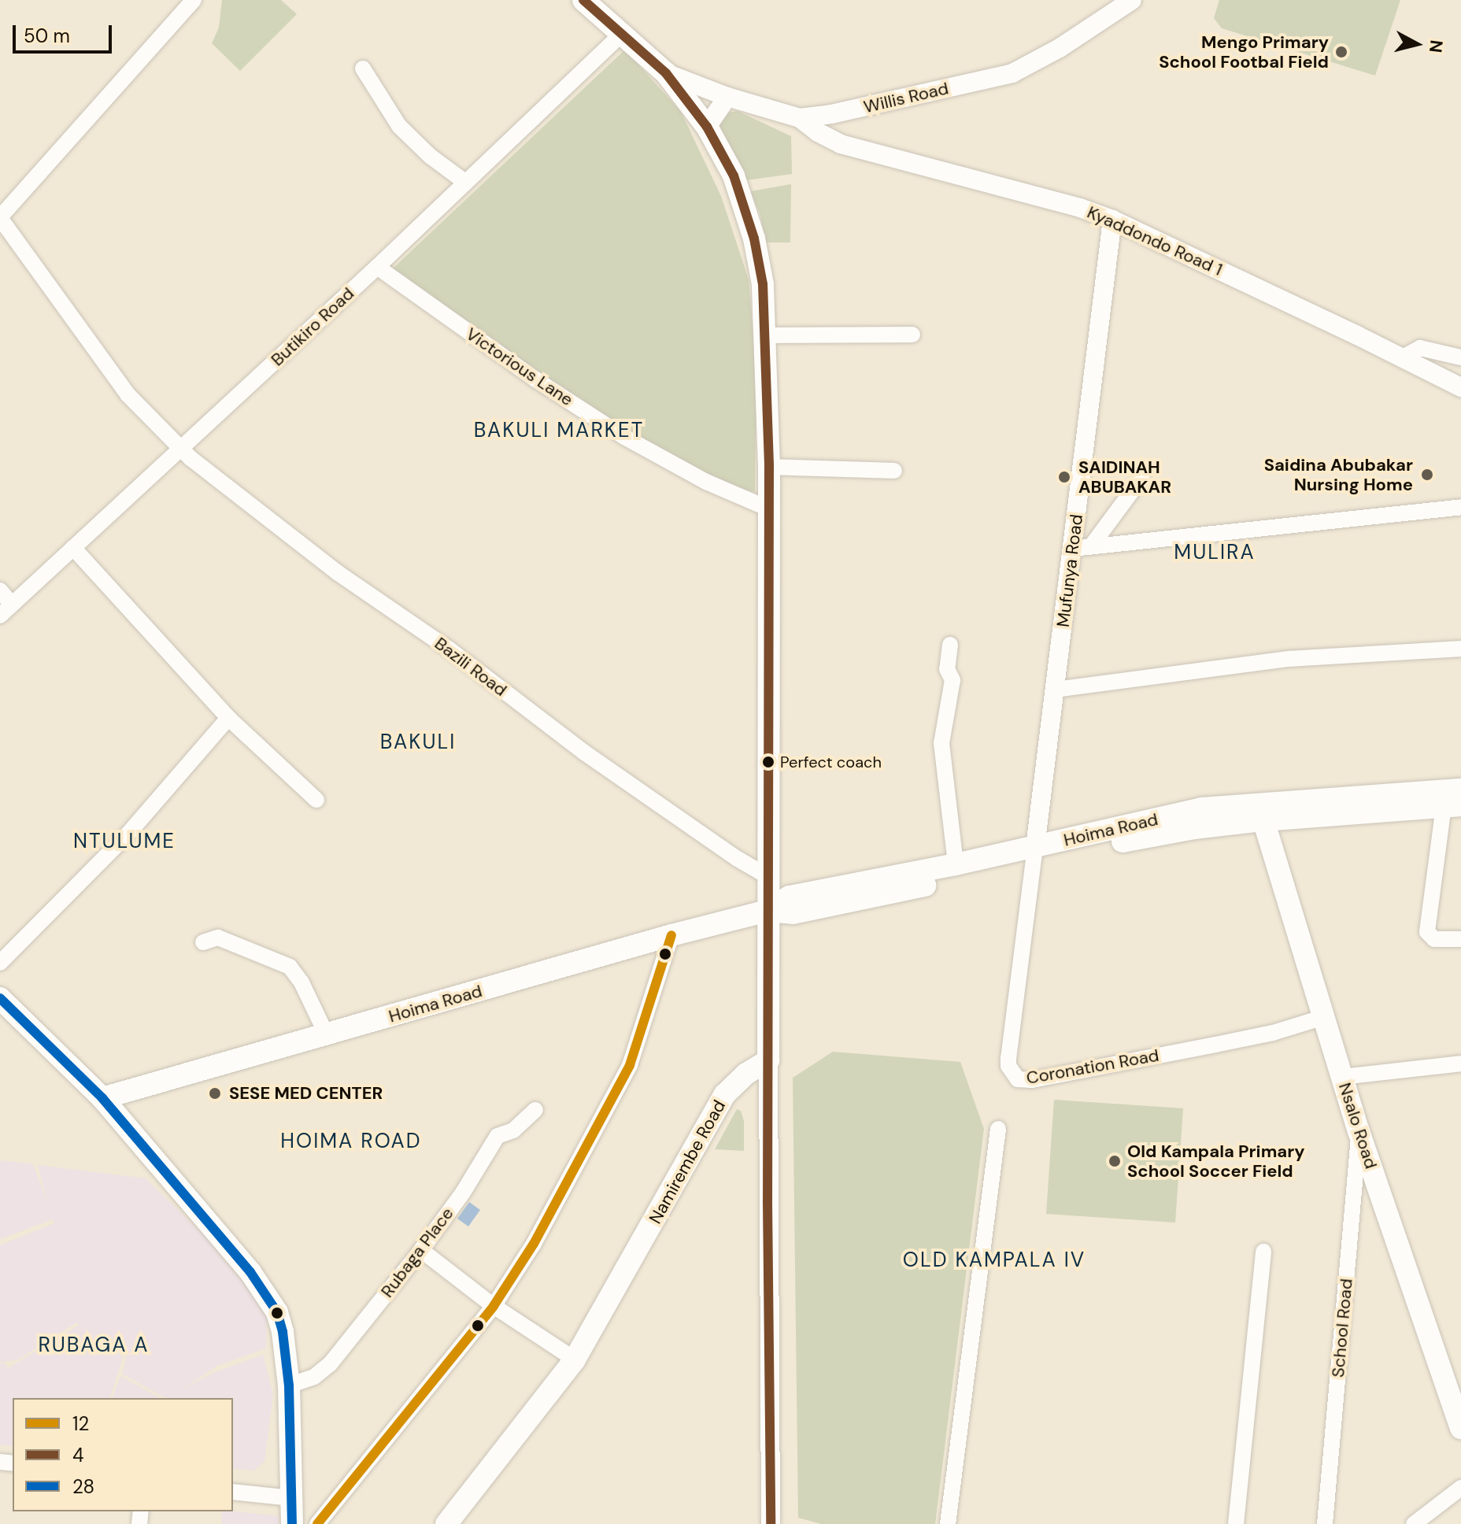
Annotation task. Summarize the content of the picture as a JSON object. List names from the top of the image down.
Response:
{
  "streets": {
    "main road": ["Hoima Road", "Nsalo Road", "Namirembe Road"],
    "street": [
      "Willis Road",
      "Kyaddondo Road 1",
      "Butikiro Road",
      "Victorious Lane",
      "Mufunya Road",
      "Bazili Road",
      "Coronation Road",
      "Rubaga Place",
      "School Road"
    ]
  },
  "crossings": [
    ["Willis Road", "Kyaddondo Road 1"],
    ["Kyaddondo Road 1", "Mufunya Road"],
    ["Butikiro Road", "Victorious Lane"],
    ["Butikiro Road", "Bazili Road"],
    ["Mufunya Road", "Hoima Road"],
    ["Mufunya Road", "Coronation Road"],
    ["Hoima Road", "Coronation Road"],
    ["Hoima Road", "Nsalo Road"],
    ["Coronation Road", "Nsalo Road"],
    ["Nsalo Road", "School Road"]
  ],
  "districts": [
    "BAKULI MARKET",
    "MULIRA",
    "BAKULI",
    "NTULUME",
    "HOIMA ROAD",
    "OLD KAMPALA IV",
    "RUBAGA A"
  ],
  "places": [
    "Mengo Primary School Footbal Field",
    "Saidina Abubakar Nursing Home",
    "SAIDINAH ABUBAKAR",
    "Perfect coach",
    "SESE MED CENTER",
    "Old Kampala Primary School Soccer Field"
  ],
  "lines": ["transit line 4", "transit line 12", "transit line 28"],
  "legend": ["12", "4", "28"],
  "scale_bar": "50 m",
  "north": "right"
}
